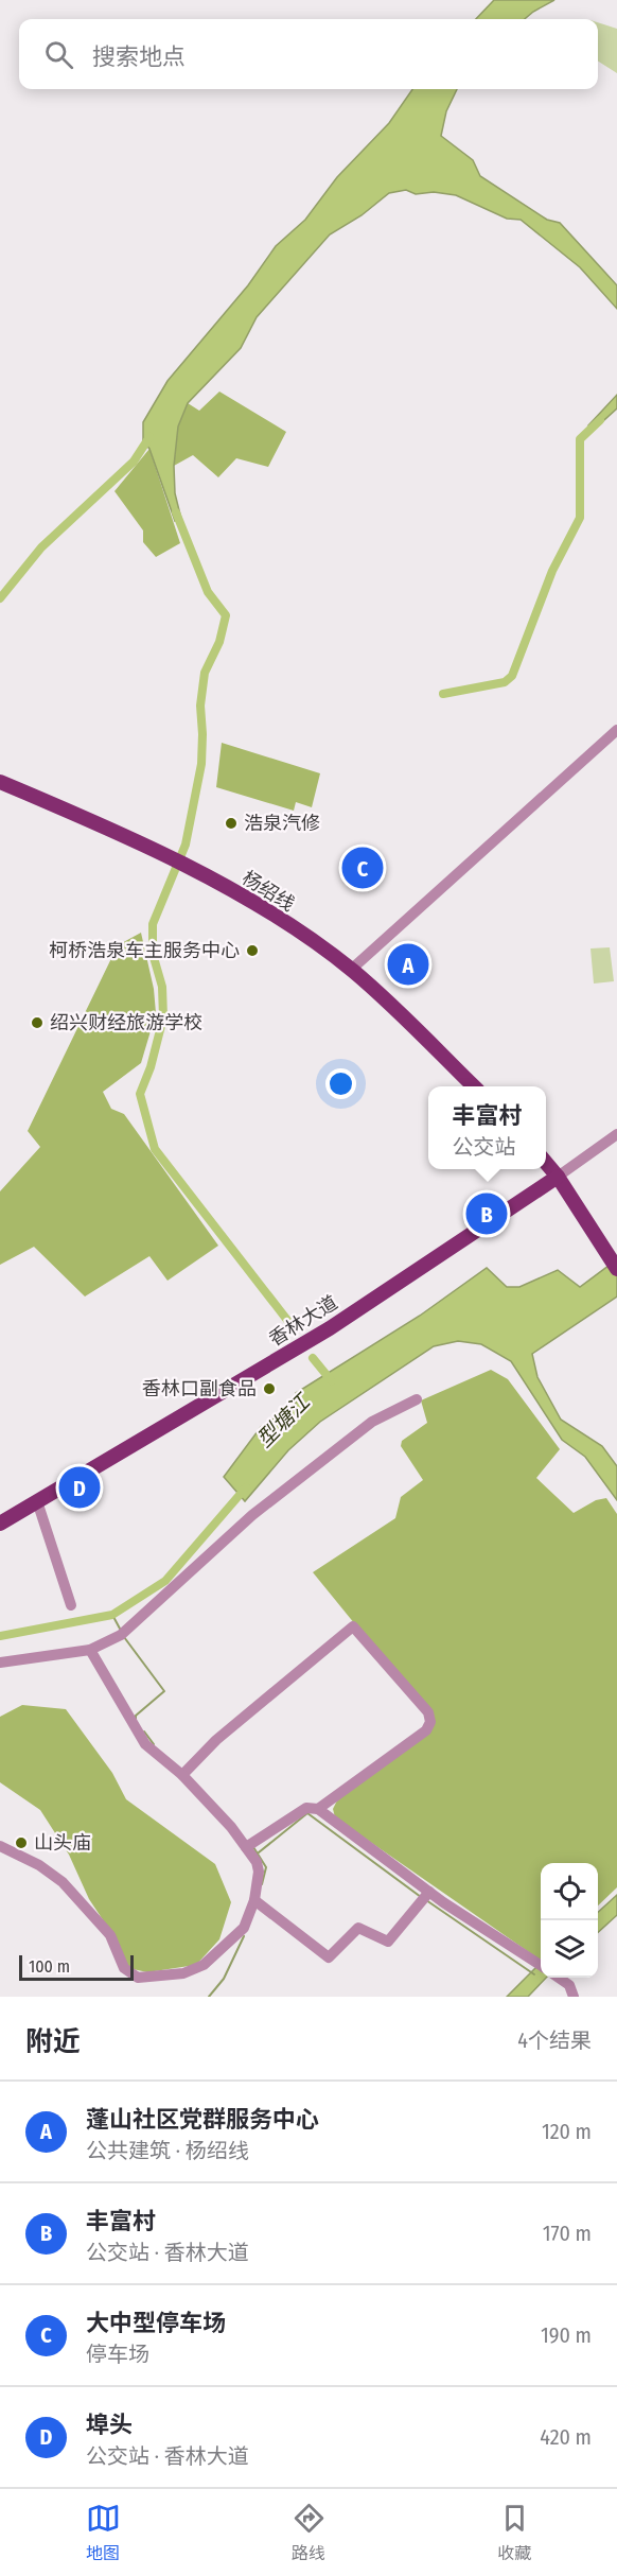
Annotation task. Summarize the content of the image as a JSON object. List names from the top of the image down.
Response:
{
  "streets": {
    "main road": ["杨绍线", "香林大道"]
  },
  "water": ["型塘江"],
  "places": [
    "浩泉汽修",
    "柯桥浩泉车主服务中心",
    "绍兴财经旅游学校",
    "香林口副食品",
    "山头庙"
  ],
  "scale_bar": "100 m",
  "page": {
    "search": "搜索地点",
    "pins": [
      "C",
      "A",
      "B",
      "D"
    ],
    "popup": ["丰富村", "公交站"],
    "scale": "100 m",
    "heading": ["附近", "4个结果"],
    "list": [
      {
        "mark": "A",
        "name": "蓬山社区党群服务中心",
        "note": "公共建筑 · 杨绍线",
        "value": "120 m"
      },
      {
        "mark": "B",
        "name": "丰富村",
        "note": "公交站 · 香林大道",
        "value": "170 m"
      },
      {
        "mark": "C",
        "name": "大中型停车场",
        "note": "停车场",
        "value": "190 m"
      },
      {
        "mark": "D",
        "name": "埠头",
        "note": "公交站 · 香林大道",
        "value": "420 m"
      }
    ],
    "nav": ["地图", "路线", "收藏"]
  }
}
